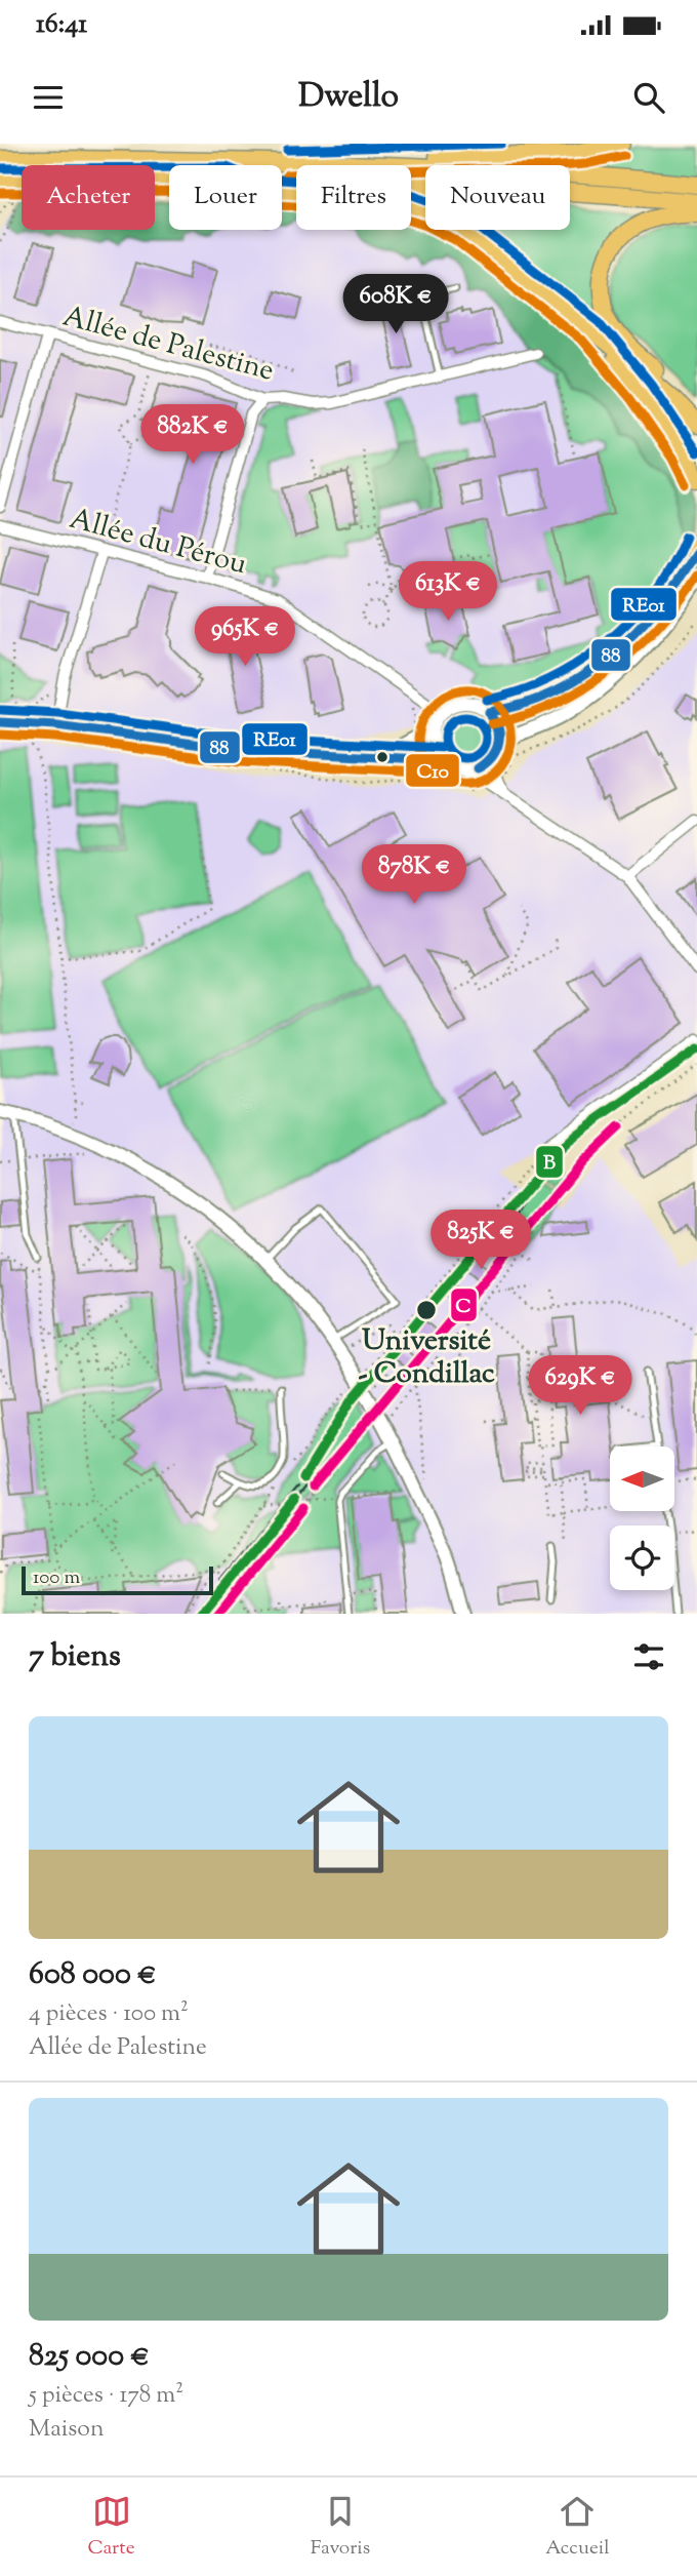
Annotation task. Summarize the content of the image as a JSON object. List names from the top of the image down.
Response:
{
  "streets": {
    "street": ["Allée de Palestine", "Allée du Pérou"]
  },
  "places": ["Université - Condillac"],
  "lines": [
    "transit line RE01",
    "transit line C10",
    "transit line 88",
    "transit line B",
    "transit line C"
  ],
  "scale_bar": "100 m",
  "north": "left",
  "page": {
    "status": "16:41",
    "header": "Dwello",
    "chip": [
      "Acheter",
      "Louer",
      "Filtres",
      "Nouveau"
    ],
    "price": [
      "608K €",
      "882K €",
      "613K €",
      "965K €",
      "878K €",
      "825K €",
      "629K €"
    ],
    "scale": "100 m",
    "heading": "7 biens",
    "list": [
      {
        "name": "608 000 €",
        "note": "4 pièces · 100 m² · Allée de Palestine"
      },
      {
        "name": "825 000 €",
        "note": "5 pièces · 178 m² · Maison"
      }
    ],
    "tabs": ["Carte", "Favoris", "Accueil"]
  }
}
